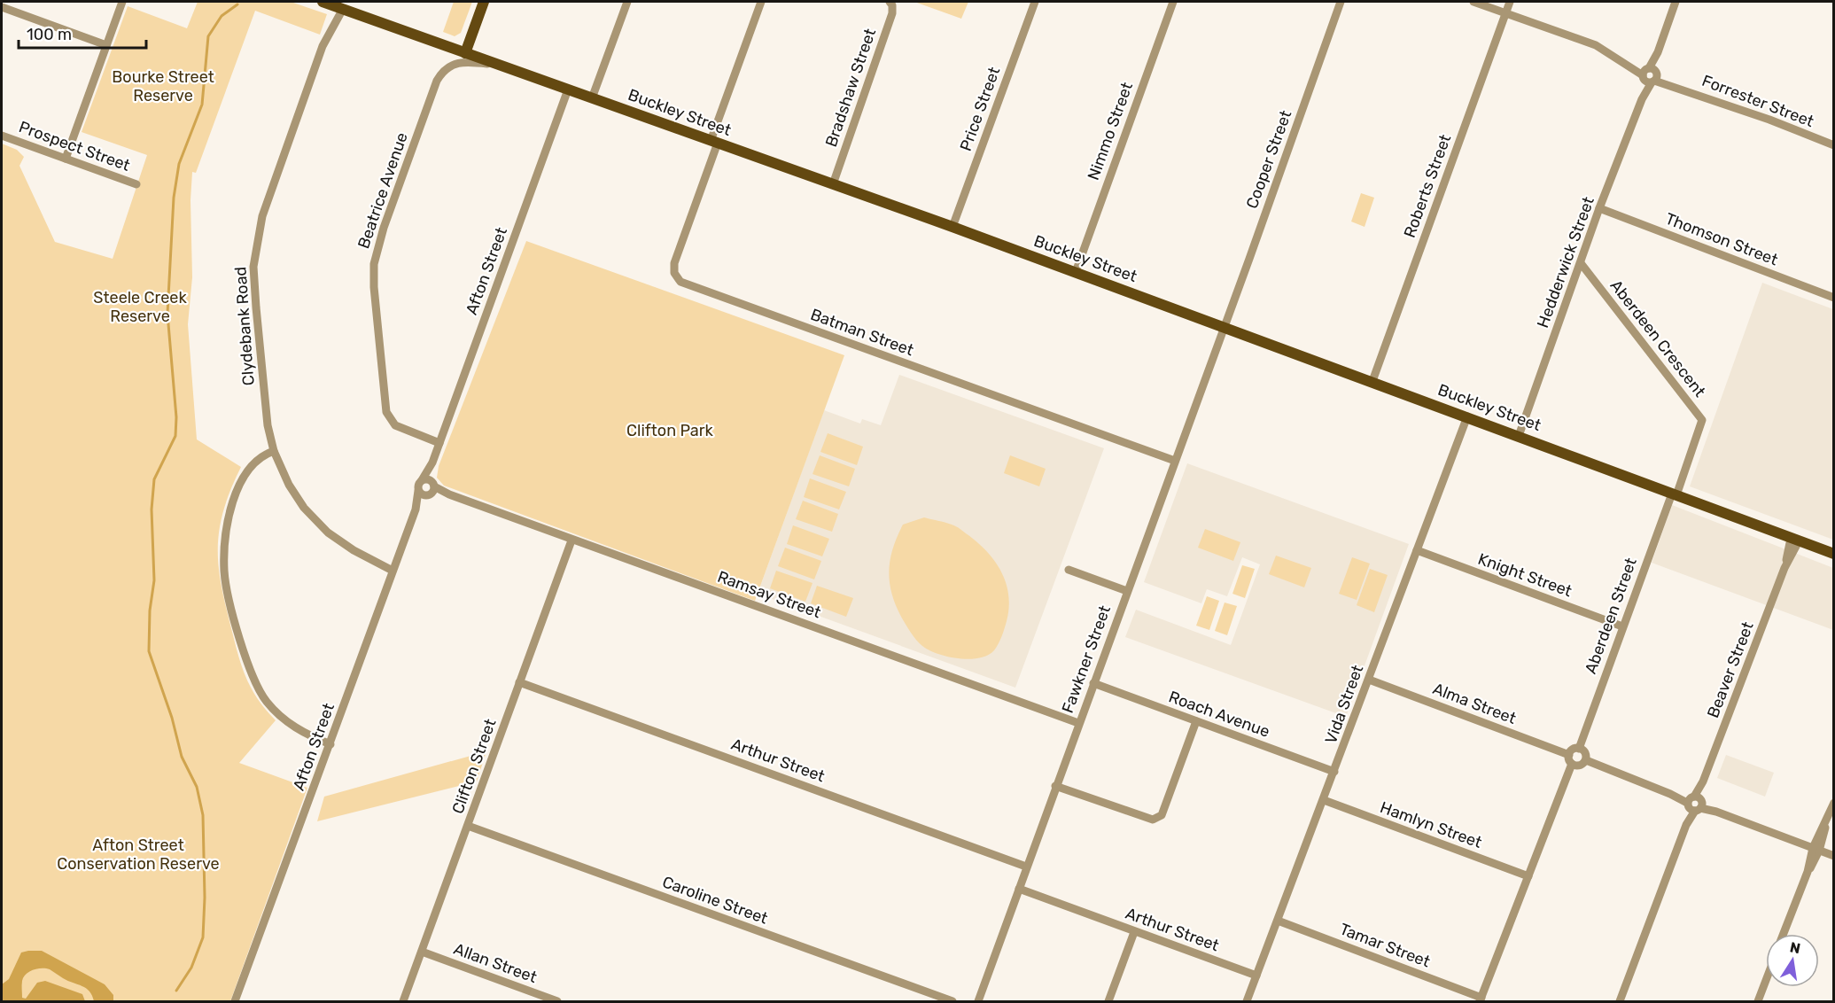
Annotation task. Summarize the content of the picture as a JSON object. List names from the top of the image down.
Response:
{
  "streets": {
    "main road": ["Buckley Street"],
    "street": [
      "Bradshaw Street",
      "Forrester Street",
      "Price Street",
      "Nimmo Street",
      "Prospect Street",
      "Cooper Street",
      "Roberts Street",
      "Beatrice Avenue",
      "Thomson Street",
      "Hedderwick Street",
      "Afton Street",
      "Clydebank Road",
      "Batman Street",
      "Aberdeen Crescent",
      "Knight Street",
      "Ramsay Street",
      "Aberdeen Street",
      "Fawkner Street",
      "Beaver Street",
      "Alma Street",
      "Vida Street",
      "Roach Avenue",
      "Arthur Street",
      "Clifton Street",
      "Hamlyn Street",
      "Caroline Street",
      "Tamar Street",
      "Allan Street"
    ]
  },
  "crossings": [
    ["Bradshaw Street", "Buckley Street"],
    ["Forrester Street", "Roberts Street"],
    ["Forrester Street", "Hedderwick Street"],
    ["Price Street", "Buckley Street"],
    ["Buckley Street", "Nimmo Street"],
    ["Buckley Street", "Cooper Street"],
    ["Buckley Street", "Roberts Street"],
    ["Buckley Street", "Beatrice Avenue"],
    ["Buckley Street", "Hedderwick Street"],
    ["Buckley Street", "Afton Street"],
    ["Buckley Street", "Clydebank Road"],
    ["Buckley Street", "Batman Street"],
    ["Buckley Street", "Aberdeen Crescent"],
    ["Buckley Street", "Aberdeen Street"],
    ["Buckley Street", "Fawkner Street"],
    ["Buckley Street", "Beaver Street"],
    ["Buckley Street", "Vida Street"],
    ["Cooper Street", "Fawkner Street"],
    ["Beatrice Avenue", "Afton Street"],
    ["Thomson Street", "Hedderwick Street"],
    ["Hedderwick Street", "Aberdeen Crescent"],
    ["Afton Street", "Clydebank Road"],
    ["Afton Street", "Ramsay Street"],
    ["Batman Street", "Fawkner Street"],
    ["Aberdeen Crescent", "Aberdeen Street"],
    ["Knight Street", "Aberdeen Street"],
    ["Knight Street", "Vida Street"],
    ["Ramsay Street", "Fawkner Street"],
    ["Ramsay Street", "Clifton Street"],
    ["Aberdeen Street", "Alma Street"],
    ["Fawkner Street", "Roach Avenue"],
    ["Fawkner Street", "Arthur Street"],
    ["Alma Street", "Vida Street"],
    ["Vida Street", "Roach Avenue"],
    ["Vida Street", "Arthur Street"],
    ["Vida Street", "Hamlyn Street"],
    ["Vida Street", "Tamar Street"],
    ["Arthur Street", "Clifton Street"],
    ["Clifton Street", "Caroline Street"],
    ["Clifton Street", "Allan Street"]
  ],
  "parks": [
    "Bourke Street Reserve",
    "Steele Creek Reserve",
    "Clifton Park",
    "Afton Street Conservation Reserve"
  ],
  "scale_bar": "100 m",
  "north": "top"
}
